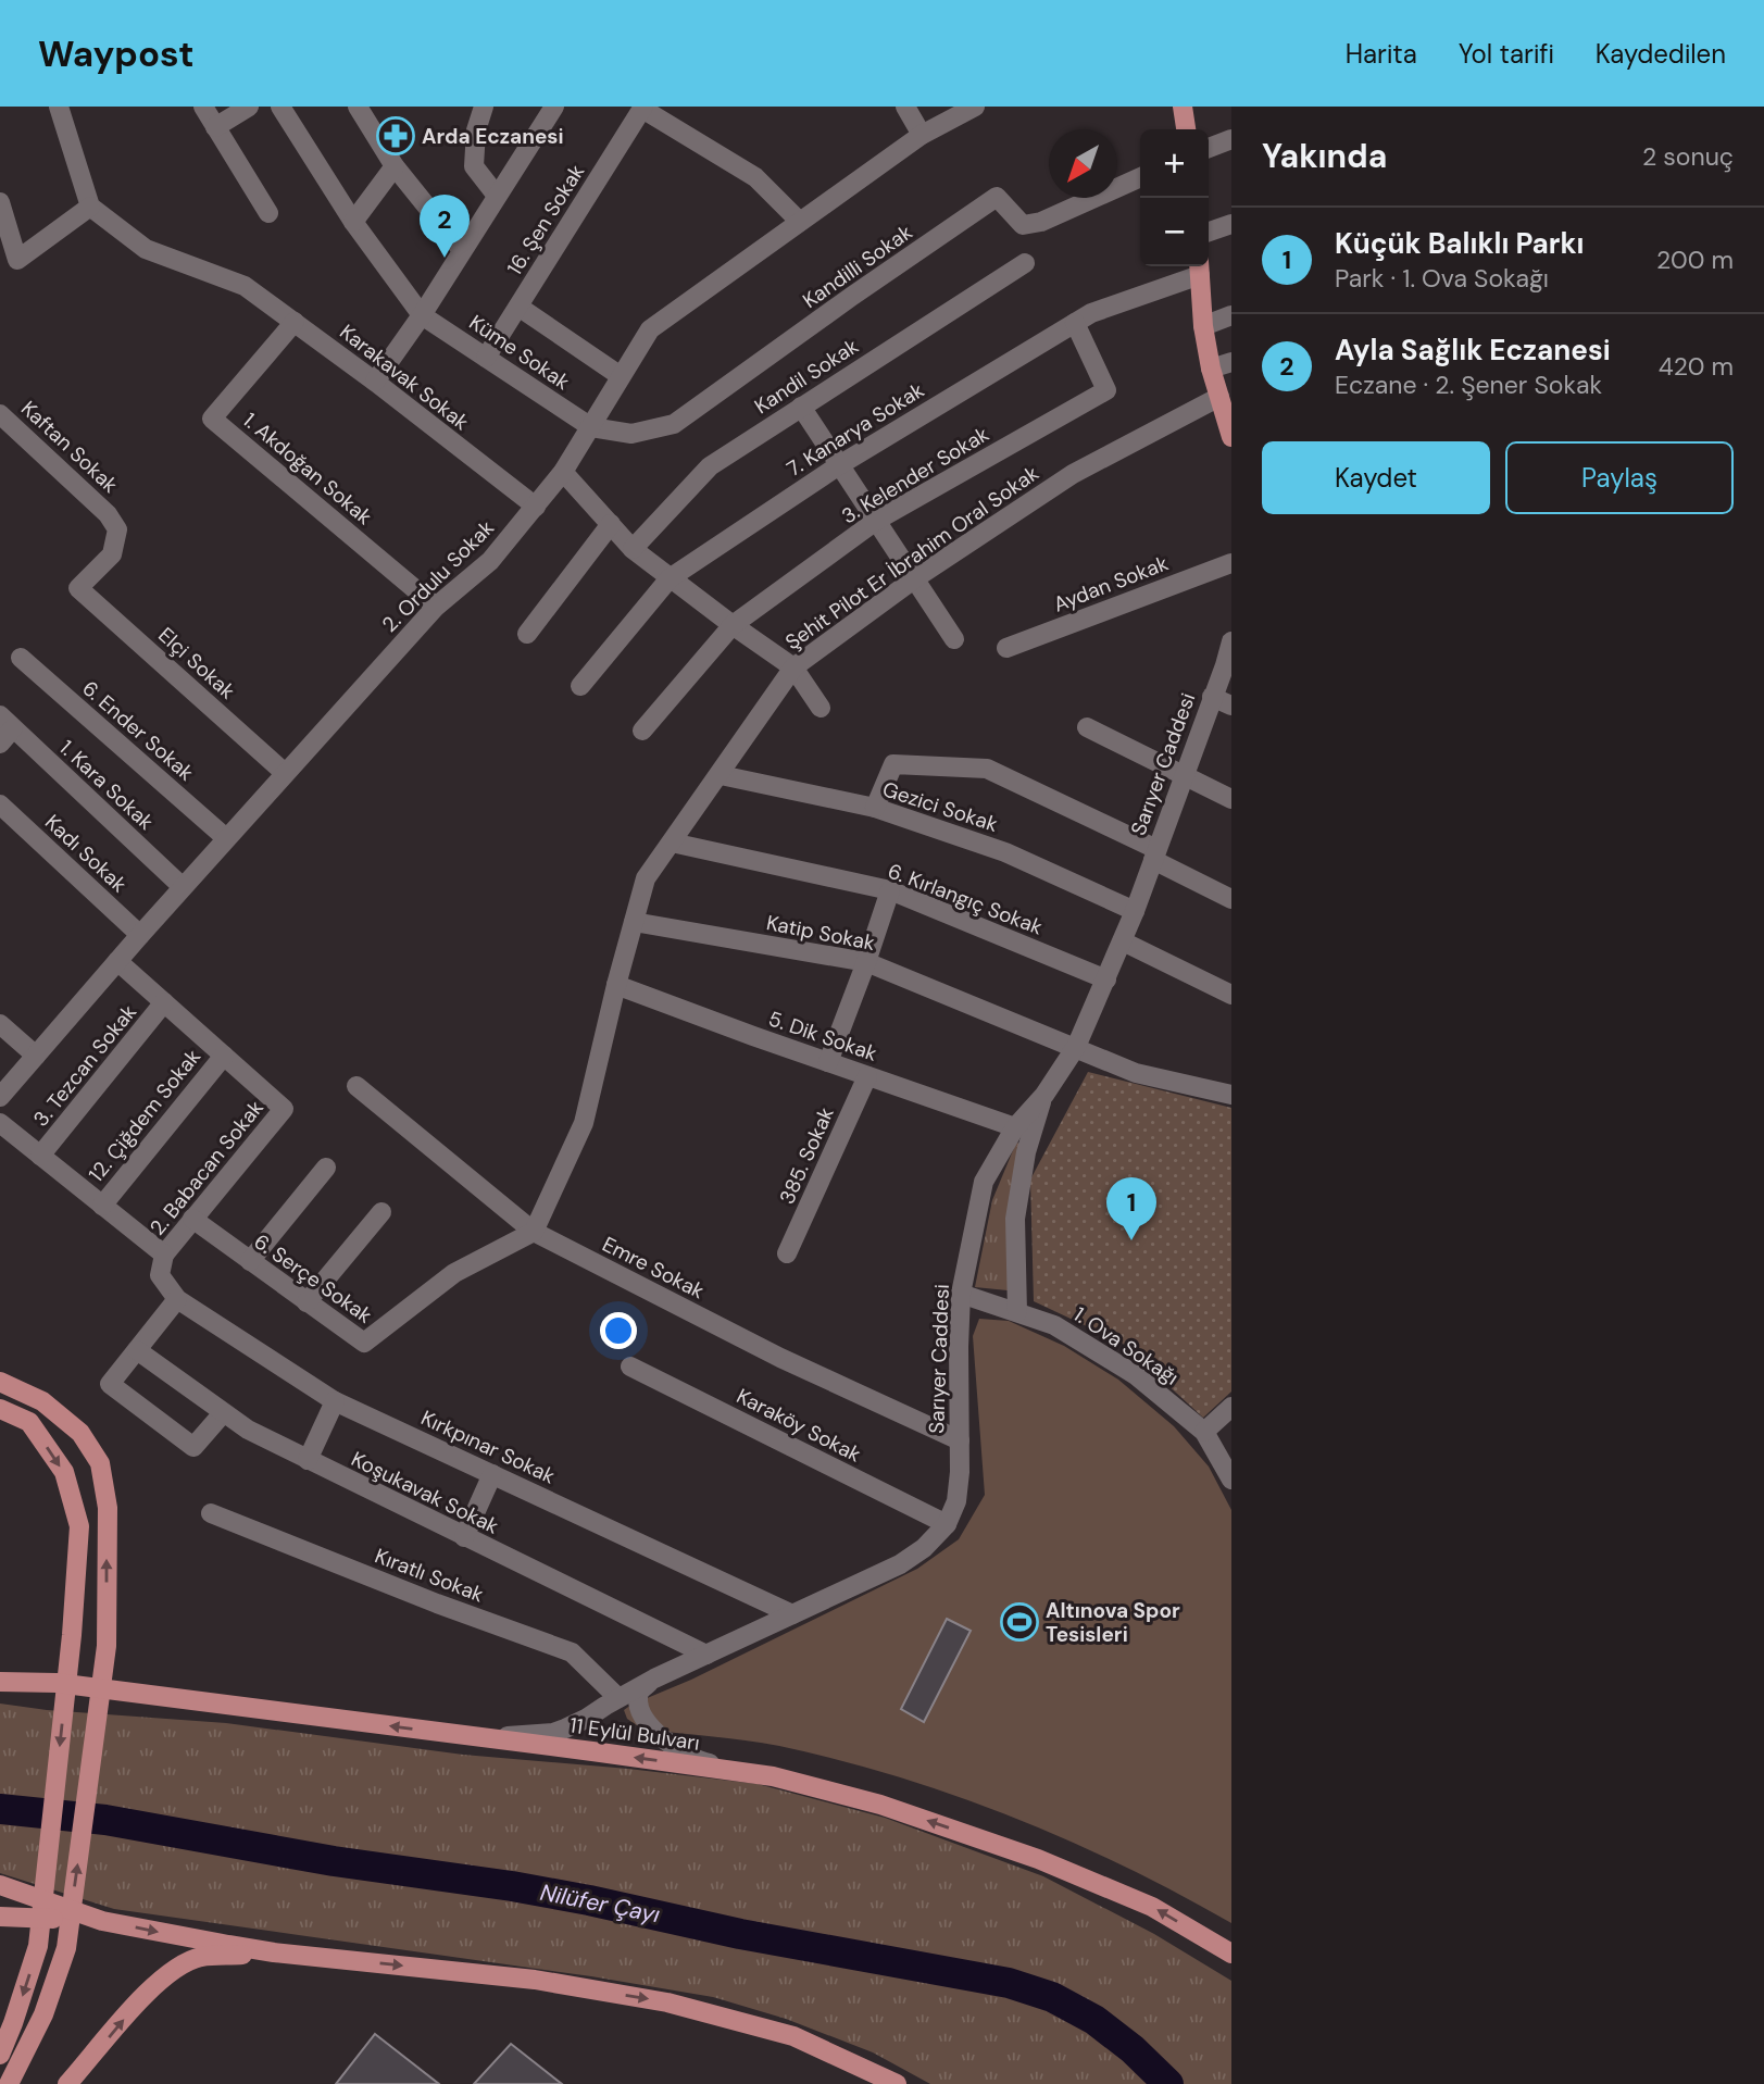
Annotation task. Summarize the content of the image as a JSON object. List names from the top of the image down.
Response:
{
  "streets": {
    "main road": ["11 Eylül Bulvarı"],
    "street": [
      "16. Şen Sokak",
      "Kandilli Sokak",
      "Küme Sokak",
      "Kandil Sokak",
      "Karakavak Sokak",
      "7. Kanarya Sokak",
      "Kaftan Sokak",
      "1. Akdoğan Sokak",
      "3. Kelender Sokak",
      "Şehit Pilot Er İbrahim Oral Sokak",
      "2. Ordulu Sokak",
      "Aydan Sokak",
      "Elçi Sokak",
      "6. Ender Sokak",
      "Sarıyer Caddesi",
      "1. Kara Sokak",
      "Gezici Sokak",
      "Kadı Sokak",
      "6. Kırlangıç Sokak",
      "Katip Sokak",
      "5. Dik Sokak",
      "3. Tezcan Sokak",
      "12. Çiğdem Sokak",
      "385. Sokak",
      "2. Babacan Sokak",
      "Emre Sokak",
      "6. Serçe Sokak",
      "1. Ova Sokağı",
      "Karaköy Sokak",
      "Kırkpınar Sokak",
      "Koşukavak Sokak",
      "Kıratlı Sokak"
    ]
  },
  "crossings": [
    ["16. Şen Sokak", "Küme Sokak"],
    ["Kandilli Sokak", "Küme Sokak"],
    ["Kandilli Sokak", "2. Ordulu Sokak"],
    ["Küme Sokak", "2. Ordulu Sokak"],
    ["Karakavak Sokak", "1. Akdoğan Sokak"],
    ["Karakavak Sokak", "2. Ordulu Sokak"],
    ["7. Kanarya Sokak", "3. Kelender Sokak"],
    ["Kaftan Sokak", "Elçi Sokak"],
    ["1. Akdoğan Sokak", "2. Ordulu Sokak"],
    ["Şehit Pilot Er İbrahim Oral Sokak", "Gezici Sokak"],
    ["Şehit Pilot Er İbrahim Oral Sokak", "6. Kırlangıç Sokak"],
    ["Şehit Pilot Er İbrahim Oral Sokak", "Katip Sokak"],
    ["Şehit Pilot Er İbrahim Oral Sokak", "5. Dik Sokak"],
    ["2. Ordulu Sokak", "Elçi Sokak"],
    ["2. Ordulu Sokak", "6. Ender Sokak"],
    ["2. Ordulu Sokak", "1. Kara Sokak"],
    ["2. Ordulu Sokak", "Kadı Sokak"],
    ["Sarıyer Caddesi", "Gezici Sokak"],
    ["Sarıyer Caddesi", "6. Kırlangıç Sokak"],
    ["Sarıyer Caddesi", "Katip Sokak"],
    ["Sarıyer Caddesi", "5. Dik Sokak"],
    ["Sarıyer Caddesi", "Emre Sokak"],
    ["Sarıyer Caddesi", "1. Ova Sokağı"],
    ["Sarıyer Caddesi", "Karaköy Sokak"],
    ["Sarıyer Caddesi", "Kırkpınar Sokak"],
    ["Sarıyer Caddesi", "Koşukavak Sokak"],
    ["Sarıyer Caddesi", "Kıratlı Sokak"],
    ["Sarıyer Caddesi", "11 Eylül Bulvarı"],
    ["5. Dik Sokak", "385. Sokak"],
    ["12. Çiğdem Sokak", "2. Babacan Sokak"],
    ["2. Babacan Sokak", "6. Serçe Sokak"],
    ["Emre Sokak", "6. Serçe Sokak"]
  ],
  "one_way": ["11 Eylül Bulvarı"],
  "water": ["Nilüfer Çayı"],
  "places": {
    "pharmacy": ["Arda Eczanesi"],
    "sports": ["Altınova Spor Tesisleri"]
  },
  "north": "bottom left",
  "page": {
    "header": "Waypost",
    "nav": ["Harita", "Yol tarifi", "Kaydedilen"],
    "heading": ["Yakında", "2 sonuç"],
    "map_buttons": ["+", "−"],
    "pins": ["2", "1"],
    "list": [
      {
        "mark": "1",
        "name": "Küçük Balıklı Parkı",
        "note": "Park · 1. Ova Sokağı",
        "value": "200 m"
      },
      {
        "mark": "2",
        "name": "Ayla Sağlık Eczanesi",
        "note": "Eczane · 2. Şener Sokak",
        "value": "420 m"
      }
    ],
    "buttons": ["Kaydet", "Paylaş"]
  }
}
